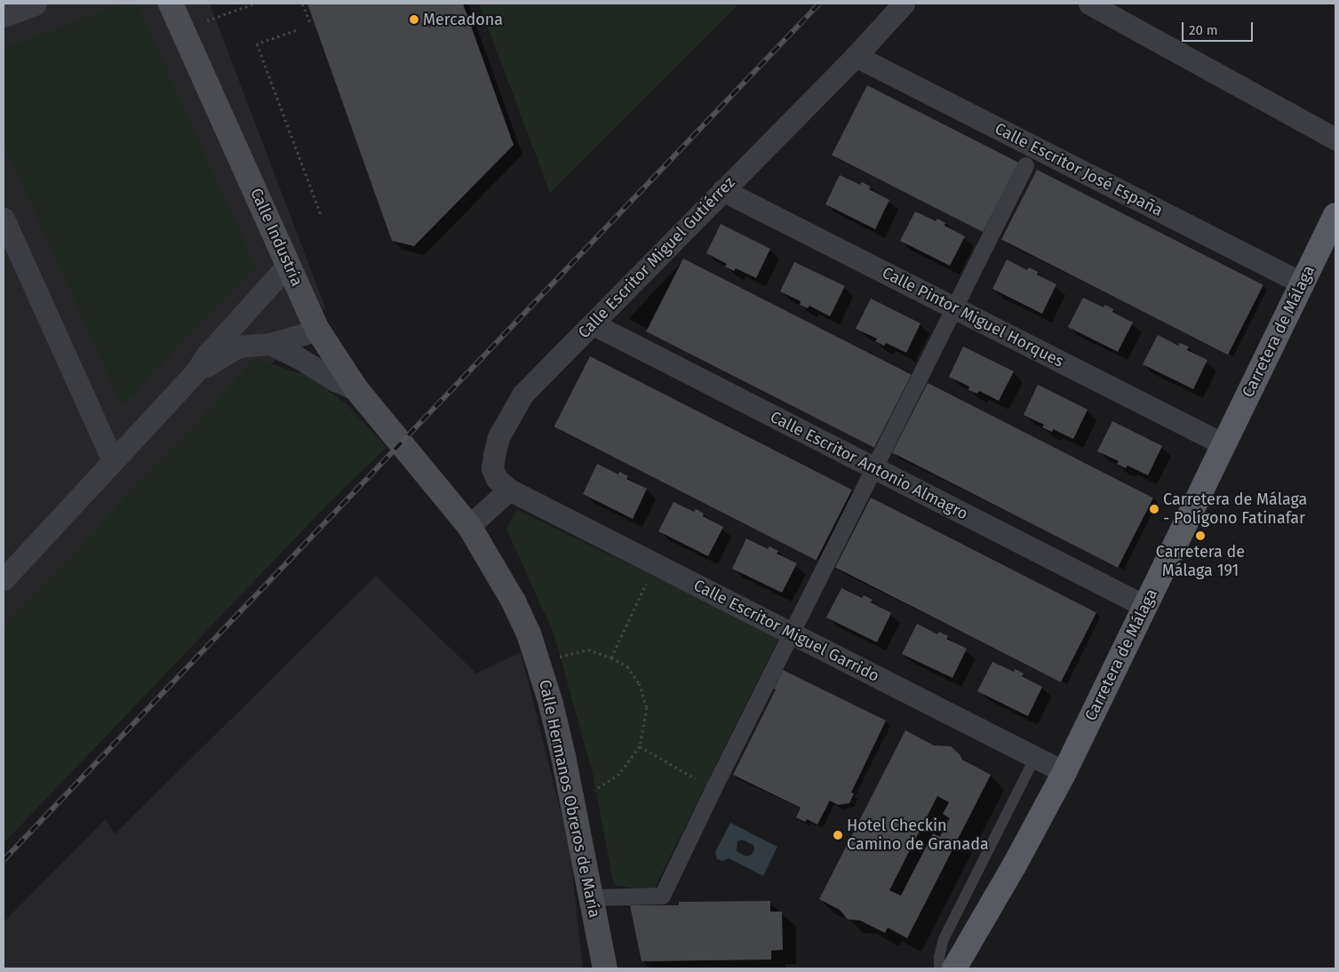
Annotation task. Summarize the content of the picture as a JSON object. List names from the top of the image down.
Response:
{
  "streets": {
    "main road": ["Calle Industria", "Carretera de Málaga", "Calle Hermanos Obreros de María"],
    "street": [
      "Calle Escritor José España",
      "Calle Escritor Miguel Gutiérrez",
      "Calle Pintor Miguel Horques",
      "Calle Escritor Antonio Almagro",
      "Calle Escritor Miguel Garrido"
    ]
  },
  "crossings": [
    ["Calle Escritor José España", "Calle Escritor Miguel Gutiérrez"],
    ["Calle Escritor José España", "Carretera de Málaga"],
    ["Calle Industria", "Calle Hermanos Obreros de María"],
    ["Calle Escritor Miguel Gutiérrez", "Calle Pintor Miguel Horques"],
    ["Calle Escritor Miguel Gutiérrez", "Calle Escritor Antonio Almagro"],
    ["Calle Escritor Miguel Gutiérrez", "Calle Escritor Miguel Garrido"],
    ["Calle Pintor Miguel Horques", "Carretera de Málaga"],
    ["Carretera de Málaga", "Calle Escritor Antonio Almagro"],
    ["Carretera de Málaga", "Calle Escritor Miguel Garrido"]
  ],
  "places": [
    "Mercadona",
    "Carretera de Málaga - Polígono Fatinafar",
    "Carretera de Málaga 191",
    "Hotel Checkin Camino de Granada"
  ],
  "scale_bar": "20 m"
}
